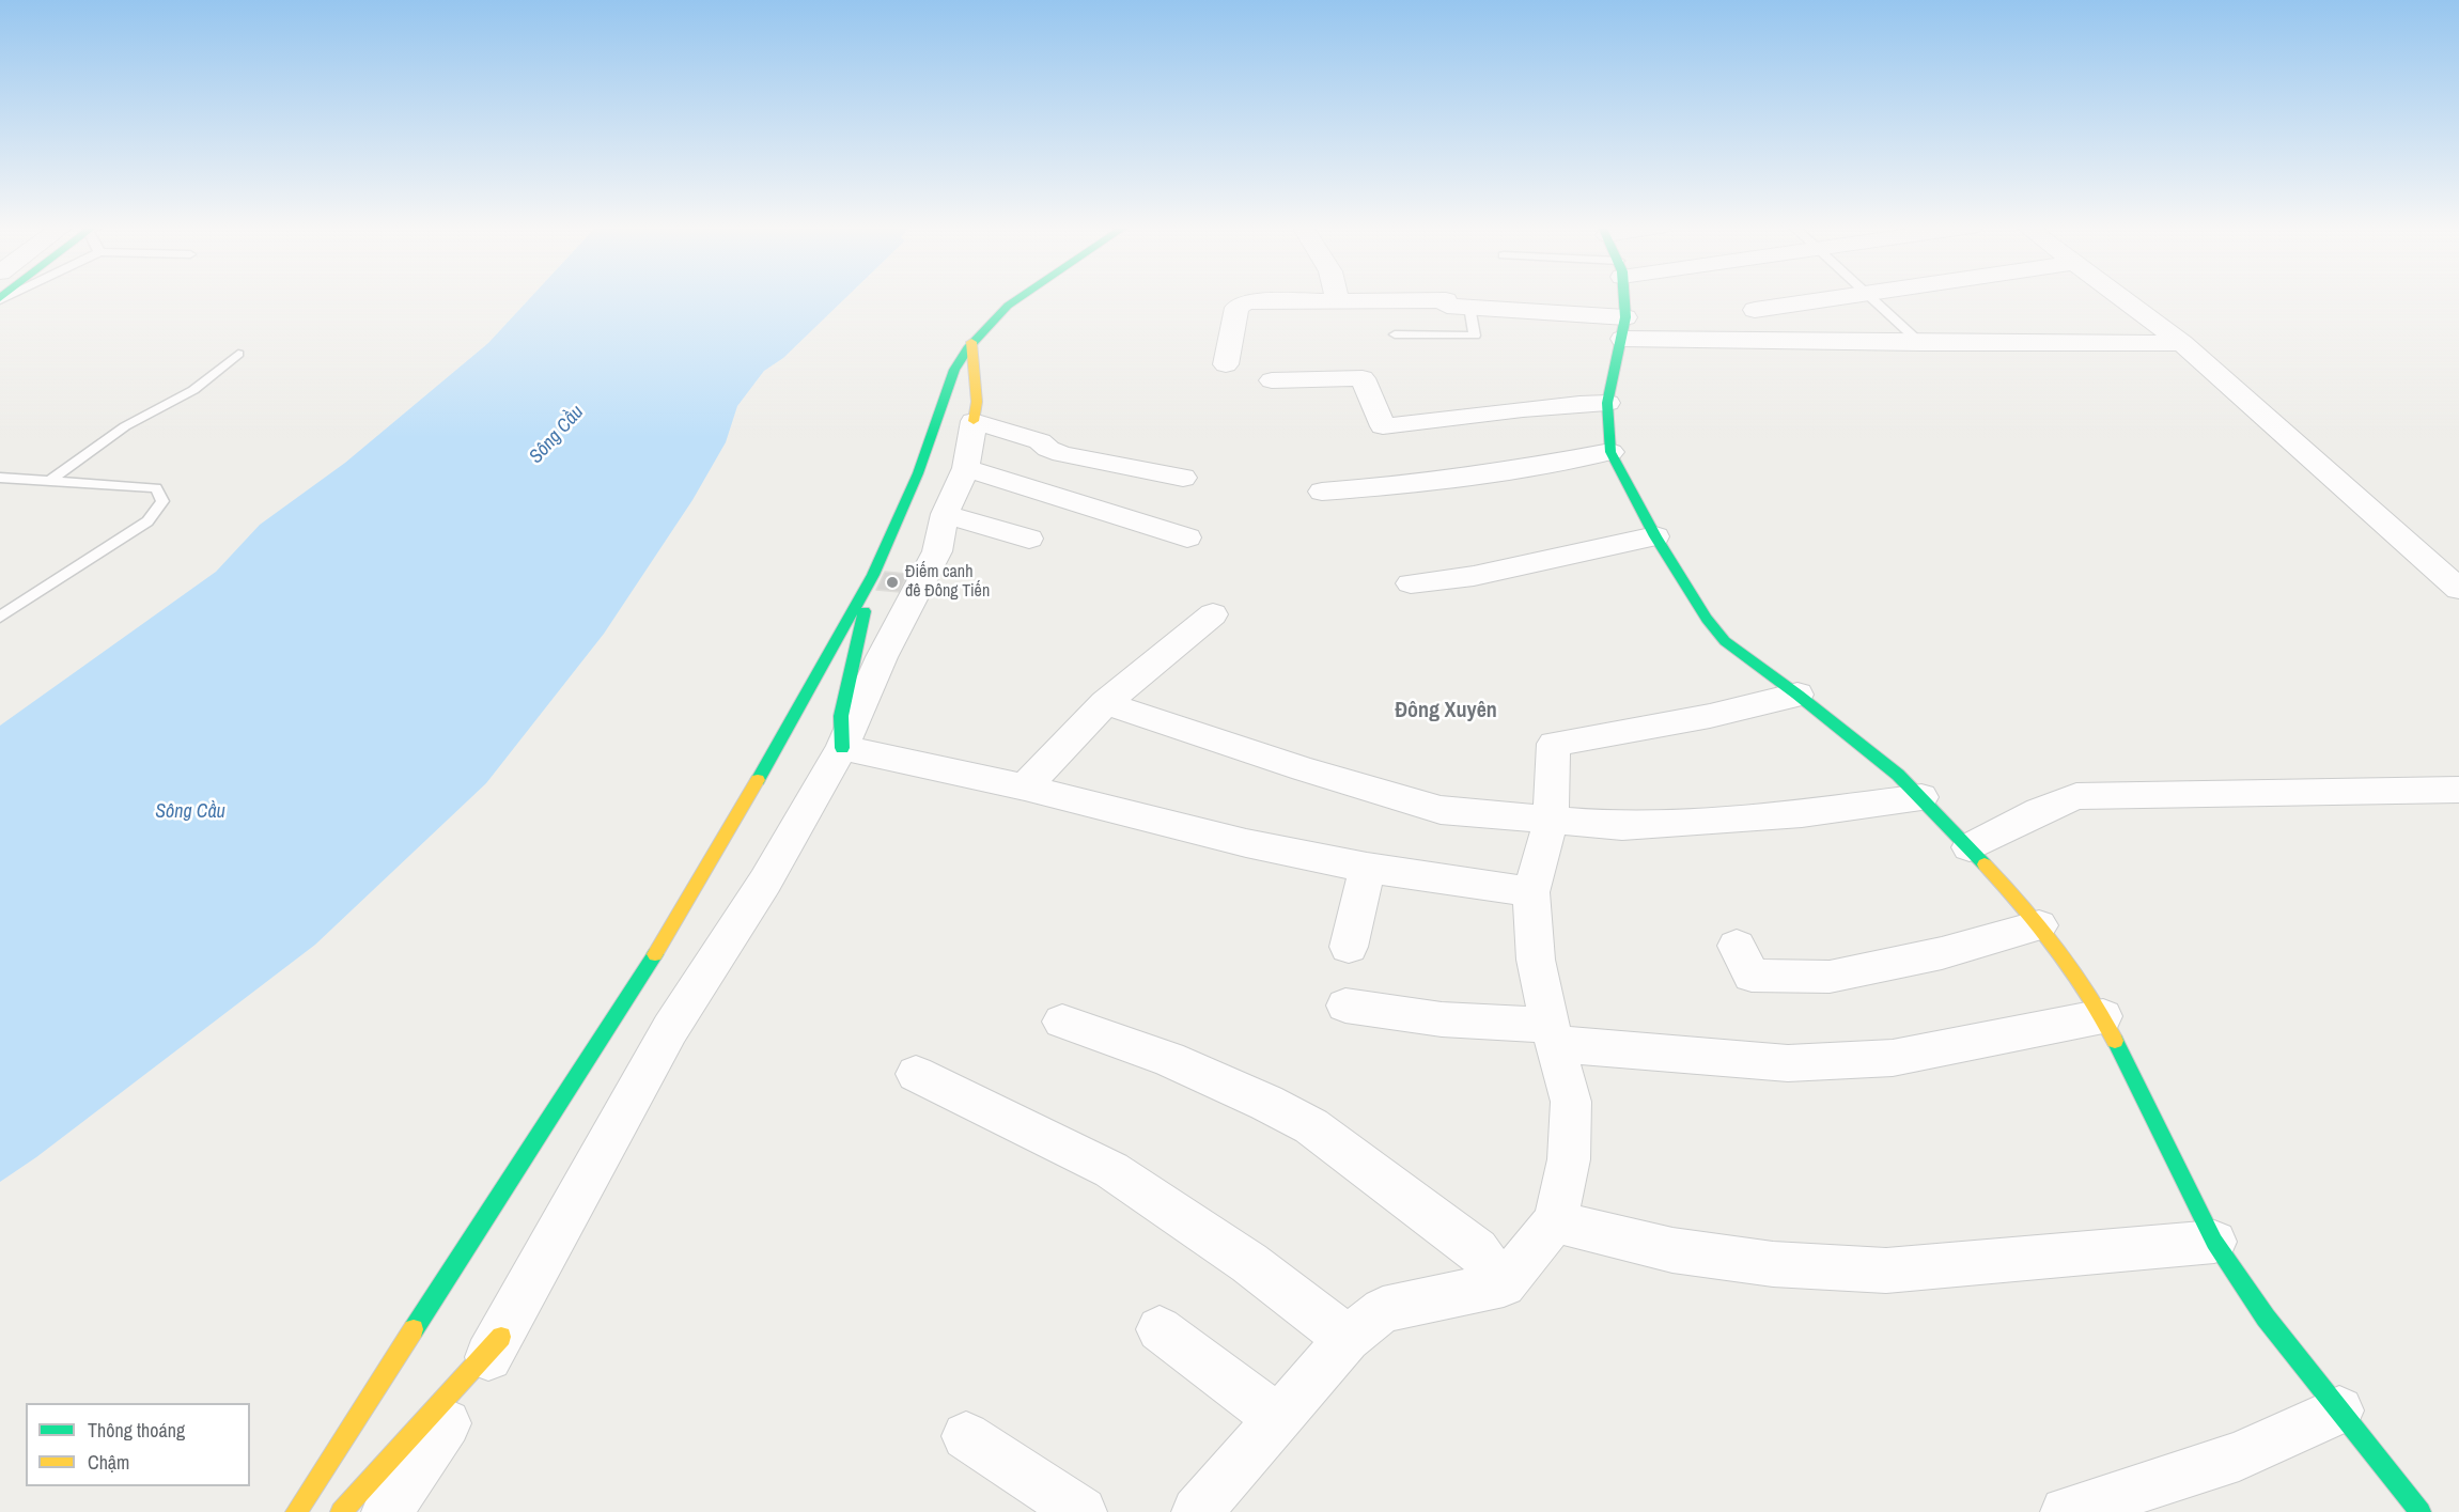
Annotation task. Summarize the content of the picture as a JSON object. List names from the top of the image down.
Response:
{
  "districts": ["Đông Xuyên"],
  "water": ["Sông Cầu"],
  "places": ["Điếm canh đê Đông Tiến"],
  "legend": ["Thông thoáng", "Chậm"]
}
